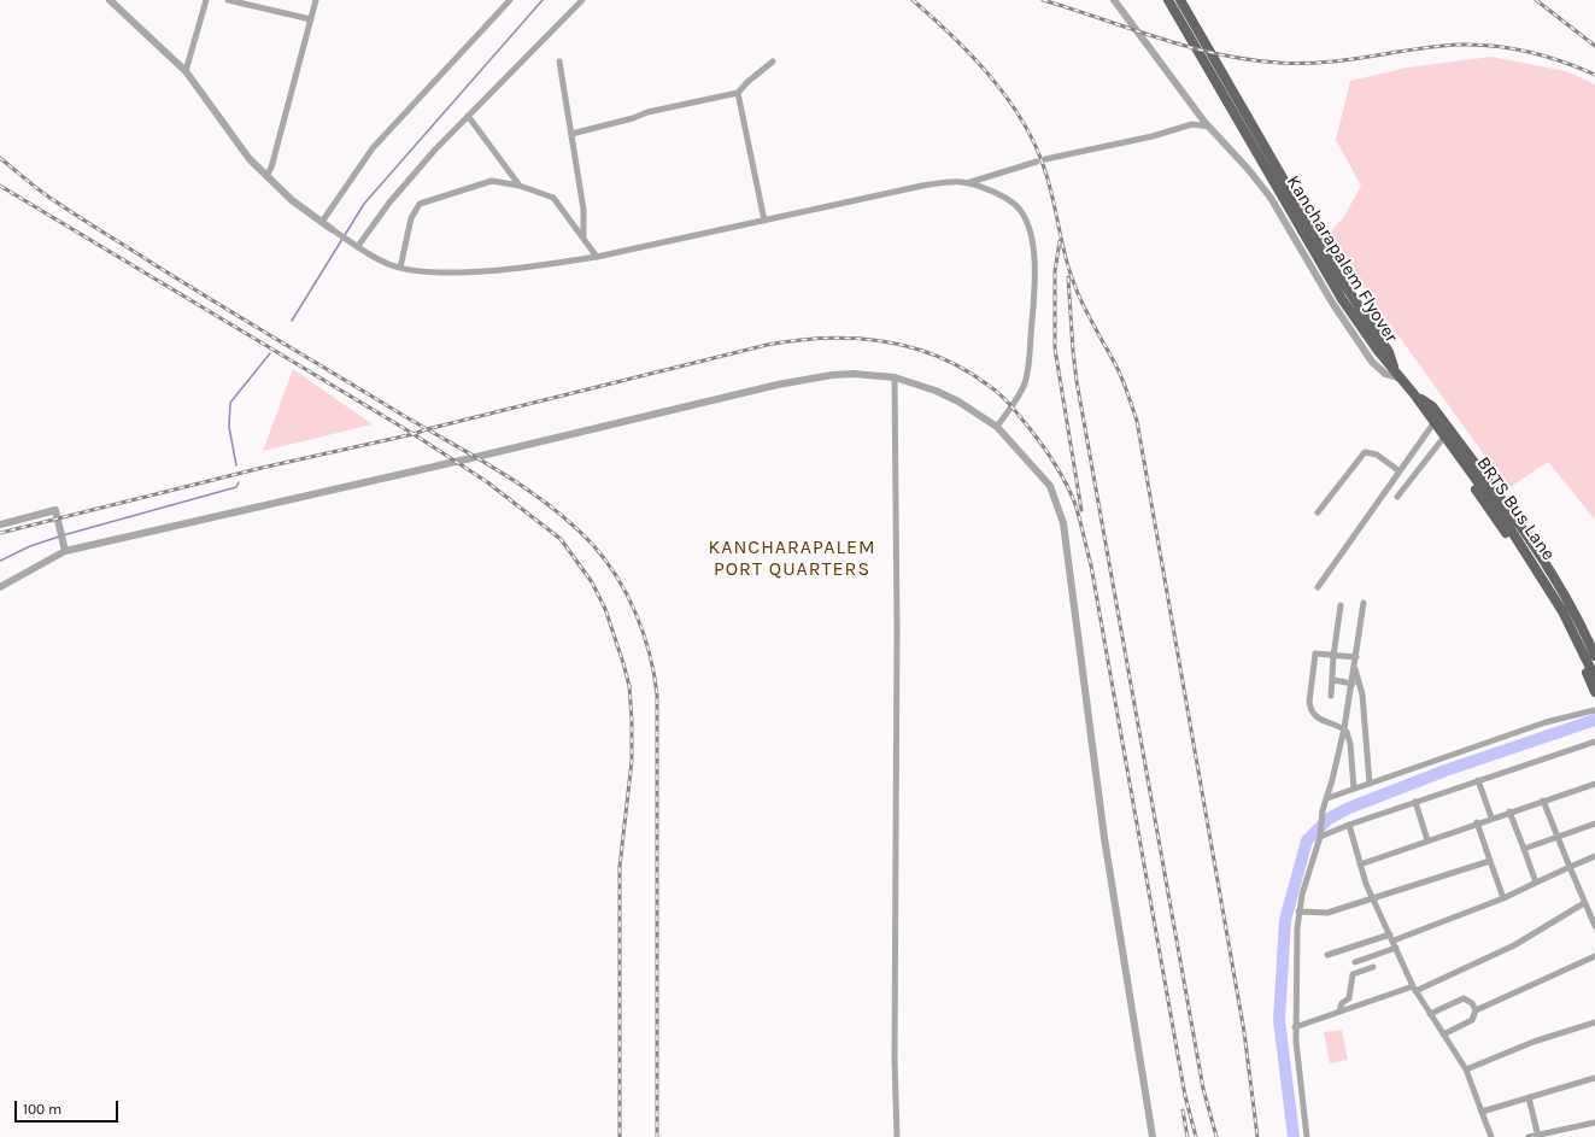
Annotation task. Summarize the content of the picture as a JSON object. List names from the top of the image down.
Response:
{
  "streets": {
    "main road": ["Kancharapalem Flyover", "BRTS Bus Lane"]
  },
  "crossings": [
    ["Kancharapalem Flyover", "BRTS Bus Lane"]
  ],
  "districts": ["KANCHARAPALEM PORT QUARTERS"],
  "scale_bar": "100 m"
}
